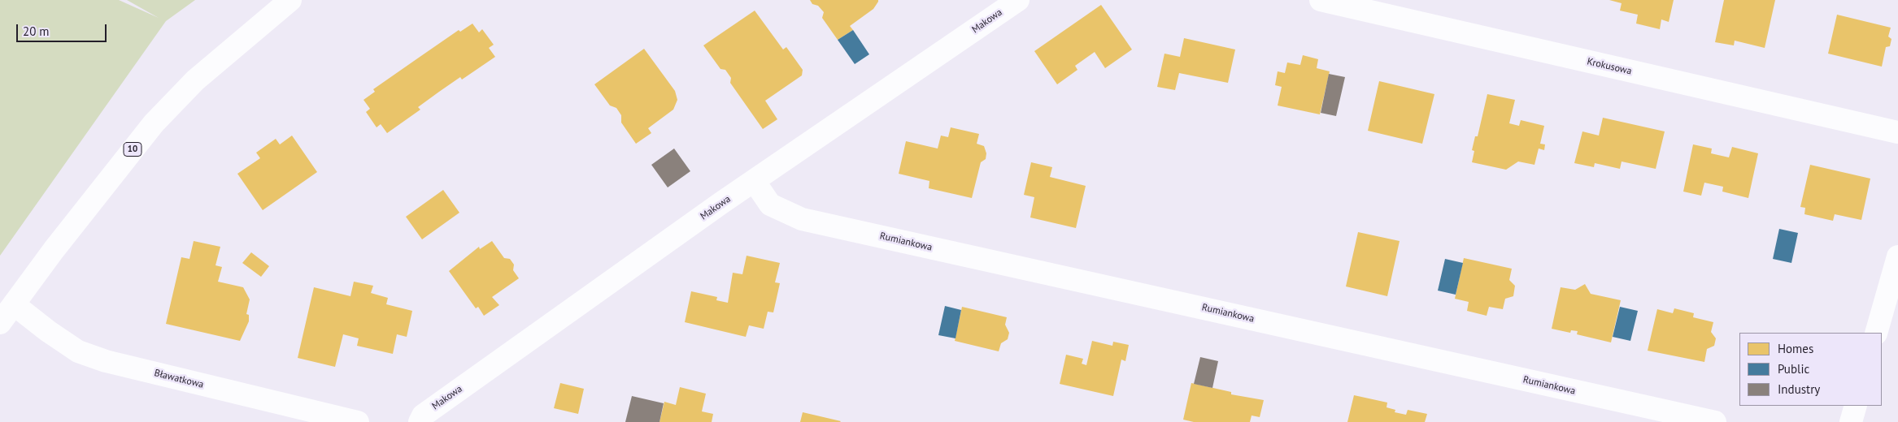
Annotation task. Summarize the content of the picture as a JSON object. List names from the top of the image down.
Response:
{
  "streets": {
    "street": [
      "Makowa",
      "Krokusowa",
      "10",
      "Rumiankowa",
      "Bławatkowa"
    ]
  },
  "crossings": [
    ["Makowa", "Rumiankowa"],
    ["10", "Bławatkowa"]
  ],
  "legend": ["Homes", "Public", "Industry"],
  "scale_bar": "20 m"
}
